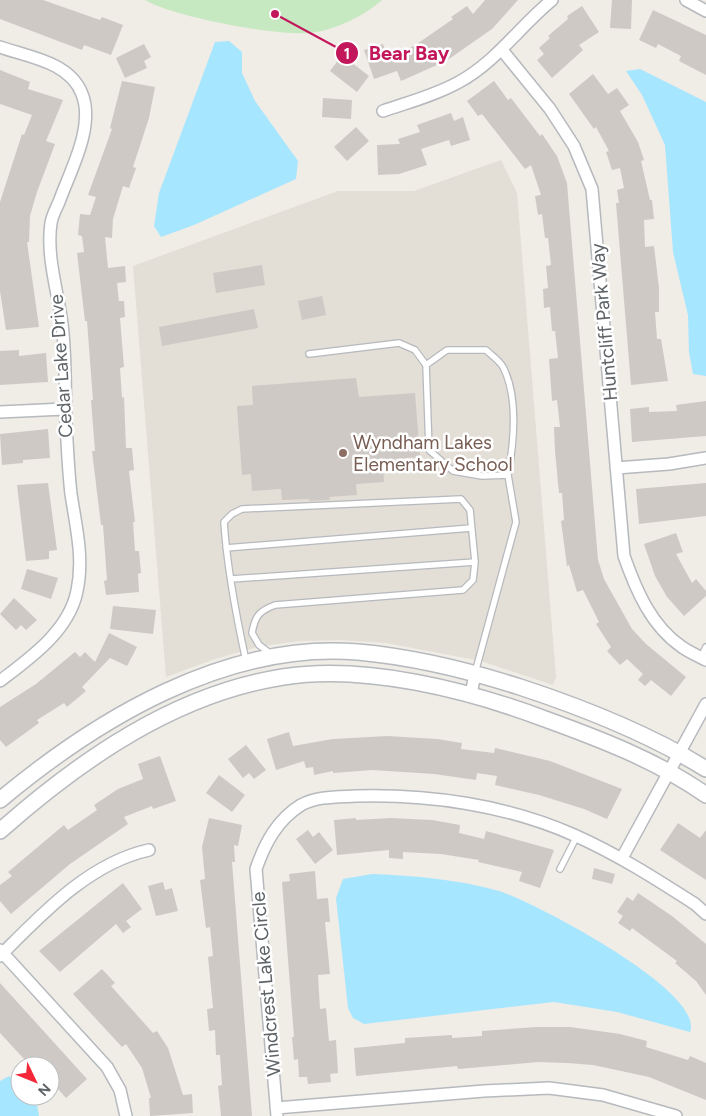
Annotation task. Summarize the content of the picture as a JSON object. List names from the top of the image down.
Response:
{
  "streets": {
    "street": ["Huntcliff Park Way", "Cedar Lake Drive", "Windcrest Lake Circle"]
  },
  "places": ["Bear Bay", "Wyndham Lakes Elementary School"],
  "north": "bottom right"
}
